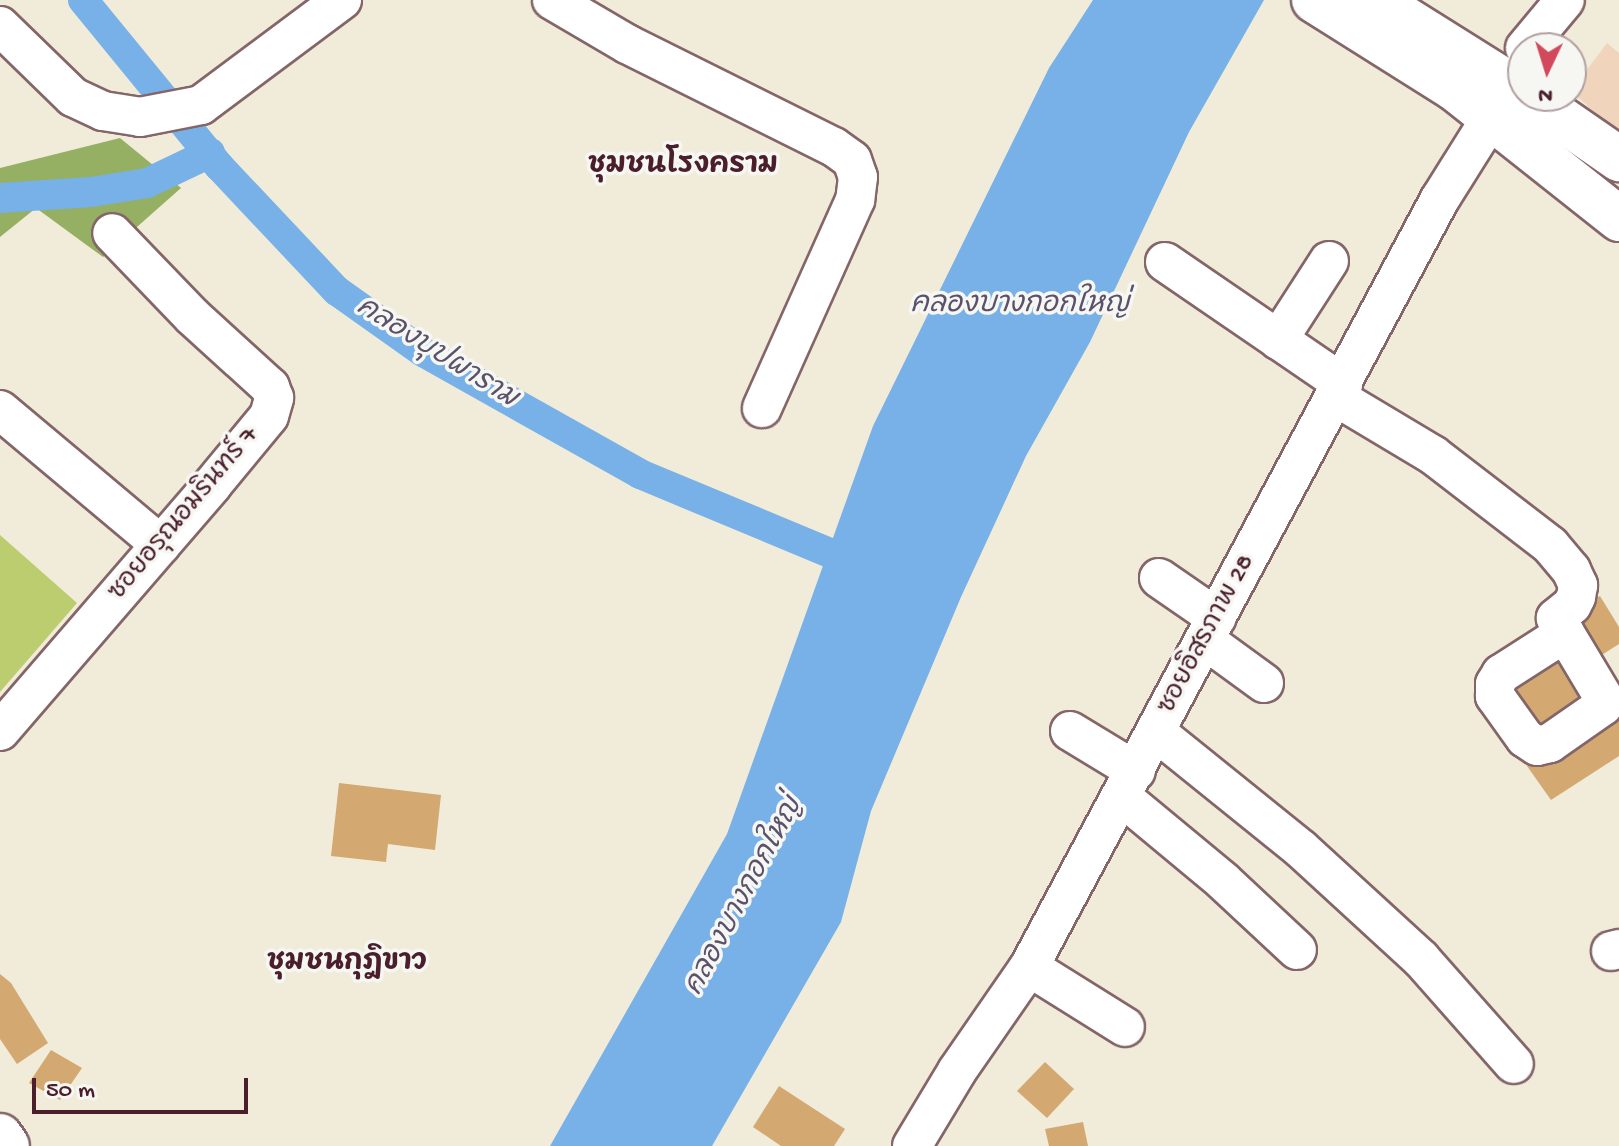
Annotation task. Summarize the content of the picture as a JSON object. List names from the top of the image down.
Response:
{
  "streets": {
    "street": ["ซอยอรุณอมรินทร์ 7", "ซอยอิสรภาพ 28"]
  },
  "districts": ["ชุมชนโรงคราม", "ชุมชนกุฎิขาว"],
  "water": ["คลองบางกอกใหญ่", "คลองบุปผาราม"],
  "scale_bar": "50 m",
  "north": "bottom"
}
